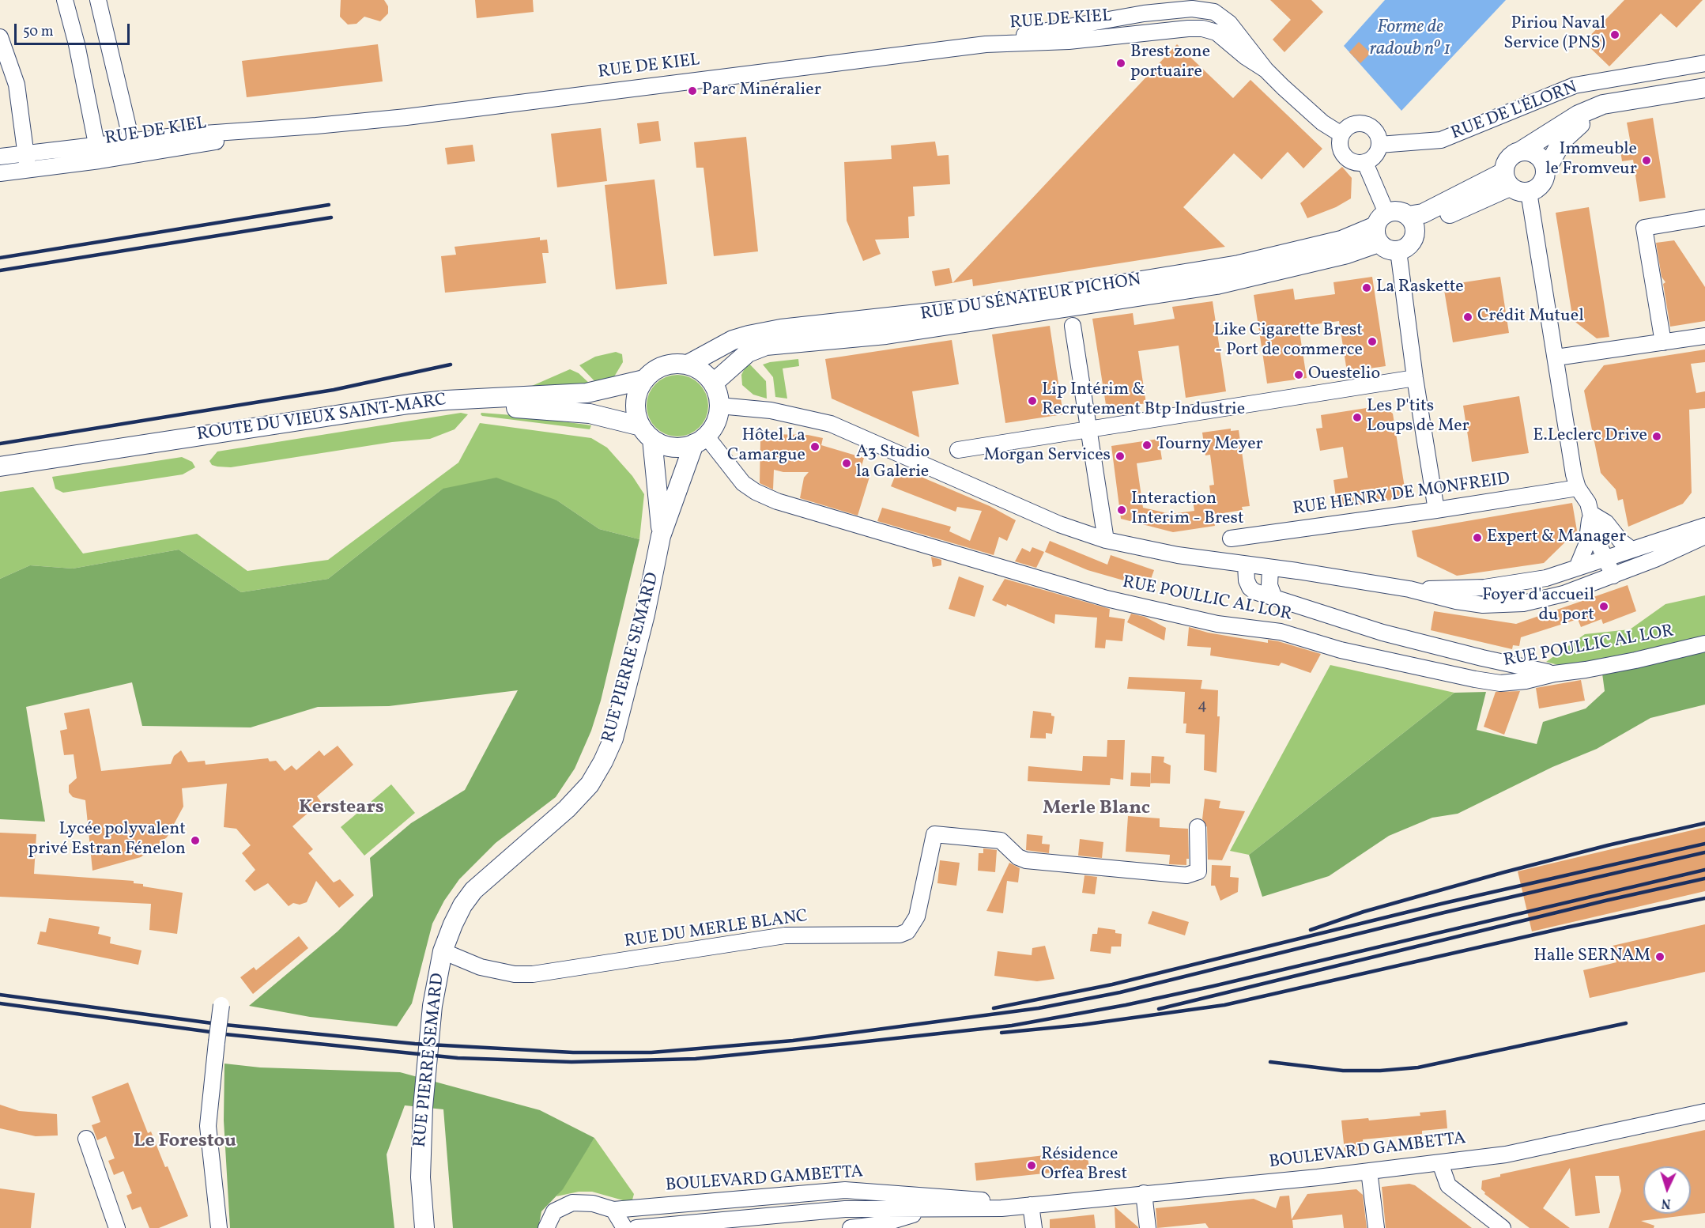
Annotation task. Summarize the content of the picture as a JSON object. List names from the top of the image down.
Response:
{
  "streets": {
    "main road": [
      "RUE DE L'ÉLORN",
      "RUE DU SÉNATEUR PICHON",
      "ROUTE DU VIEUX SAINT-MARC",
      "RUE PIERRE SEMARD"
    ],
    "street": [
      "RUE DE KIEL",
      "RUE HENRY DE MONFREID",
      "RUE POULLIC AL LOR",
      "RUE DU MERLE BLANC",
      "BOULEVARD GAMBETTA"
    ]
  },
  "crossings": [
    ["RUE DU SÉNATEUR PICHON", "ROUTE DU VIEUX SAINT-MARC"],
    ["RUE DU SÉNATEUR PICHON", "RUE POULLIC AL LOR"],
    ["RUE DU SÉNATEUR PICHON", "RUE PIERRE SEMARD"],
    ["ROUTE DU VIEUX SAINT-MARC", "RUE POULLIC AL LOR"],
    ["ROUTE DU VIEUX SAINT-MARC", "RUE PIERRE SEMARD"],
    ["RUE POULLIC AL LOR", "RUE PIERRE SEMARD"],
    ["RUE PIERRE SEMARD", "RUE DU MERLE BLANC"]
  ],
  "districts": ["Kerstears", "Merle Blanc", "Le Forestou"],
  "water": ["Forme de radoub nº 1"],
  "places": [
    "Piriou Naval Service (PNS)",
    "Brest zone portuaire",
    "Parc Minéralier",
    "Immeuble le Fromveur",
    "La Raskette",
    "Crédit Mutuel",
    "Like Cigarette Brest - Port de commerce",
    "Ouestelio",
    "Lip Intérim & Recrutement Btp Industrie",
    "Les P'tits Loups de Mer",
    "E.Leclerc Drive",
    "Tourny Meyer",
    "Hôtel La Camargue",
    "Morgan Services",
    "A3 Studio la Galerie",
    "Interaction Interim - Brest",
    "Expert & Manager",
    "Foyer d'accueil du port",
    "Lycée polyvalent privé Estran Fénelon",
    "Halle SERNAM",
    "Résidence Orfea Brest"
  ],
  "house_numbers": ["4"],
  "scale_bar": "50 m",
  "north": "bottom"
}
